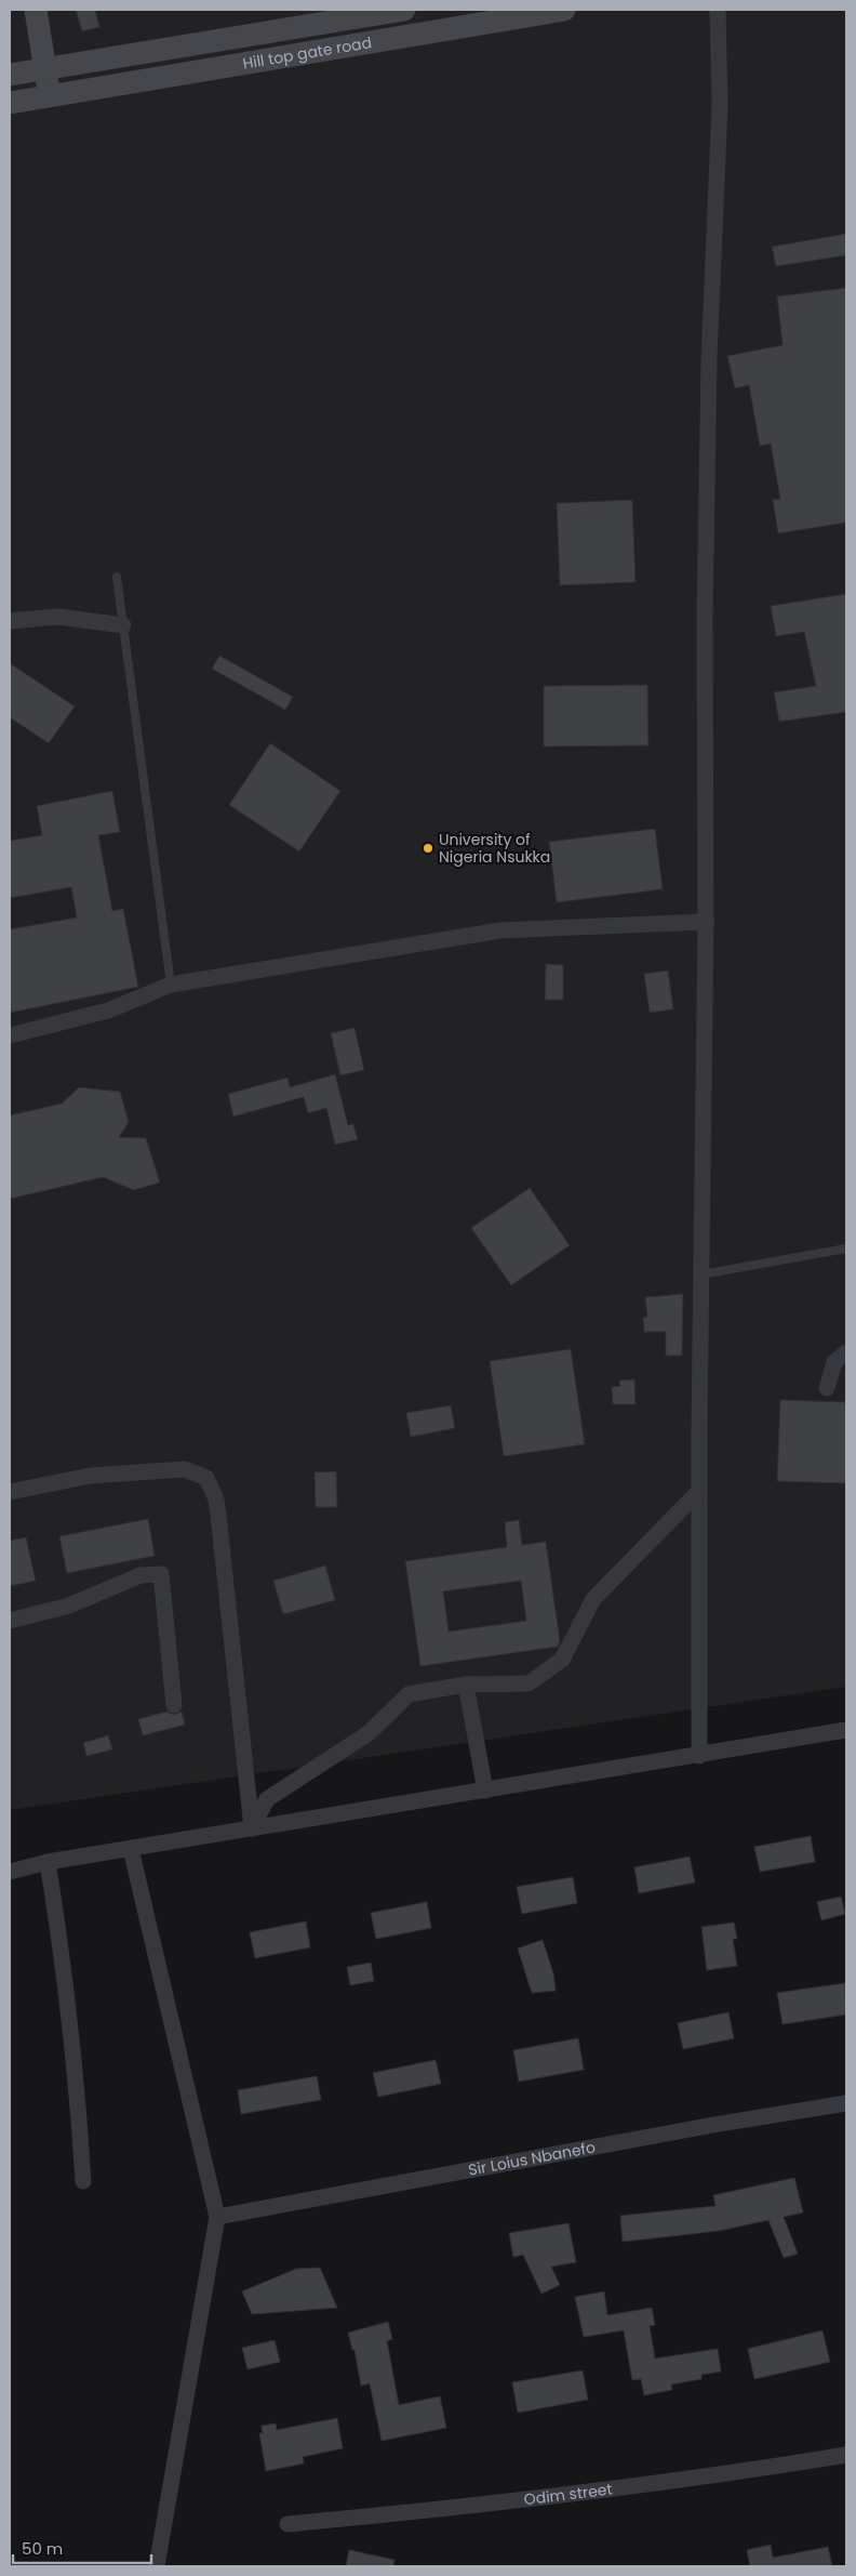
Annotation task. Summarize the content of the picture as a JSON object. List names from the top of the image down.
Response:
{
  "streets": {
    "street": ["Hill top gate road", "Sir Loius Nbanefo", "Odim street"]
  },
  "places": ["University of Nigeria Nsukka"],
  "scale_bar": "50 m"
}
